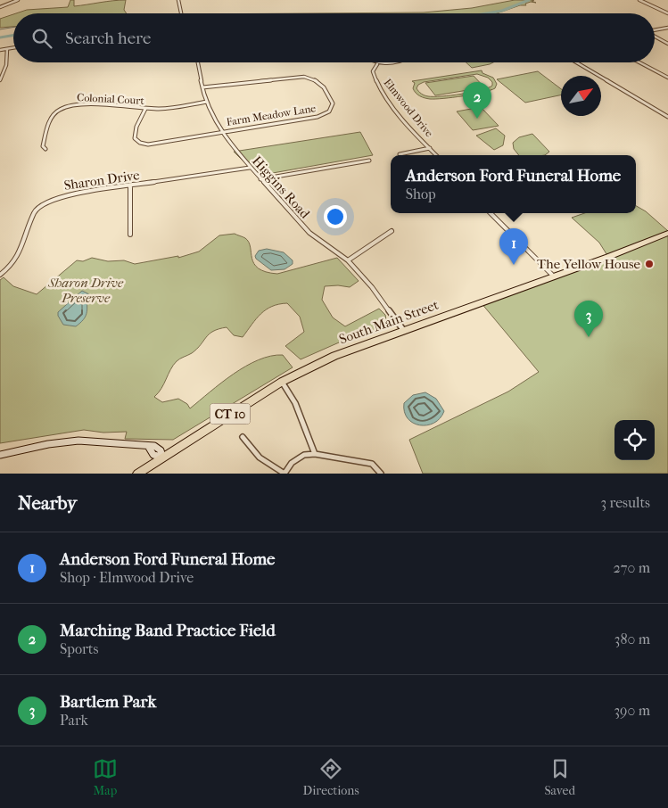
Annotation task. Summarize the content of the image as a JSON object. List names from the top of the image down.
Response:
{
  "streets": {
    "highway": ["South Main Street", "CT 10"],
    "street": [
      "Colonial Court",
      "Elmwood Drive",
      "Farm Meadow Lane",
      "Sharon Drive",
      "Higgins Road"
    ]
  },
  "crossings": [
    ["Colonial Court", "Higgins Road"],
    ["Farm Meadow Lane", "Higgins Road"],
    ["Sharon Drive", "Higgins Road"],
    ["Higgins Road", "South Main Street"]
  ],
  "parks": ["Sharon Drive Preserve"],
  "places": ["The Yellow House"],
  "north": "top right",
  "page": {
    "search": "Search here",
    "pins": ["2", "1", "3"],
    "popup": ["Anderson Ford Funeral Home", "Shop"],
    "heading": ["Nearby", "3 results"],
    "list": [
      {
        "mark": "1",
        "name": "Anderson Ford Funeral Home",
        "note": "Shop · Elmwood Drive",
        "value": "270 m"
      },
      {
        "mark": "2",
        "name": "Marching Band Practice Field",
        "note": "Sports",
        "value": "380 m"
      },
      {
        "mark": "3",
        "name": "Bartlem Park",
        "note": "Park",
        "value": "390 m"
      }
    ],
    "nav": ["Map", "Directions", "Saved"]
  }
}
